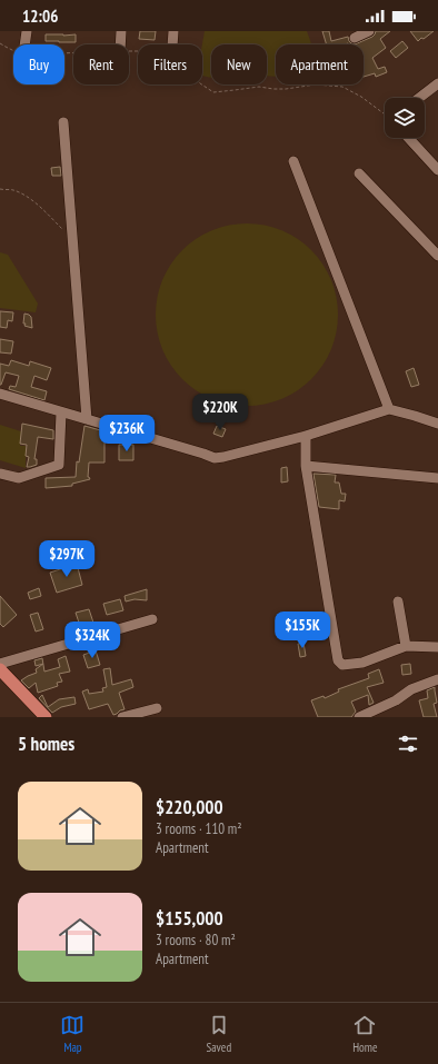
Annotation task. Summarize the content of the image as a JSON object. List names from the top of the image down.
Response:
{
  "page": {
    "status": "12:06",
    "chip": [
      "Buy",
      "Rent",
      "Filters",
      "New",
      "Apartment"
    ],
    "price": [
      "$220K",
      "$236K",
      "$297K",
      "$155K",
      "$324K"
    ],
    "heading": "5 homes",
    "list": [
      {
        "name": "$220,000",
        "note": "3 rooms · 110 m² · Apartment"
      },
      {
        "name": "$155,000",
        "note": "3 rooms · 80 m² · Apartment"
      }
    ],
    "tabs": ["Map", "Saved", "Home"]
  }
}
